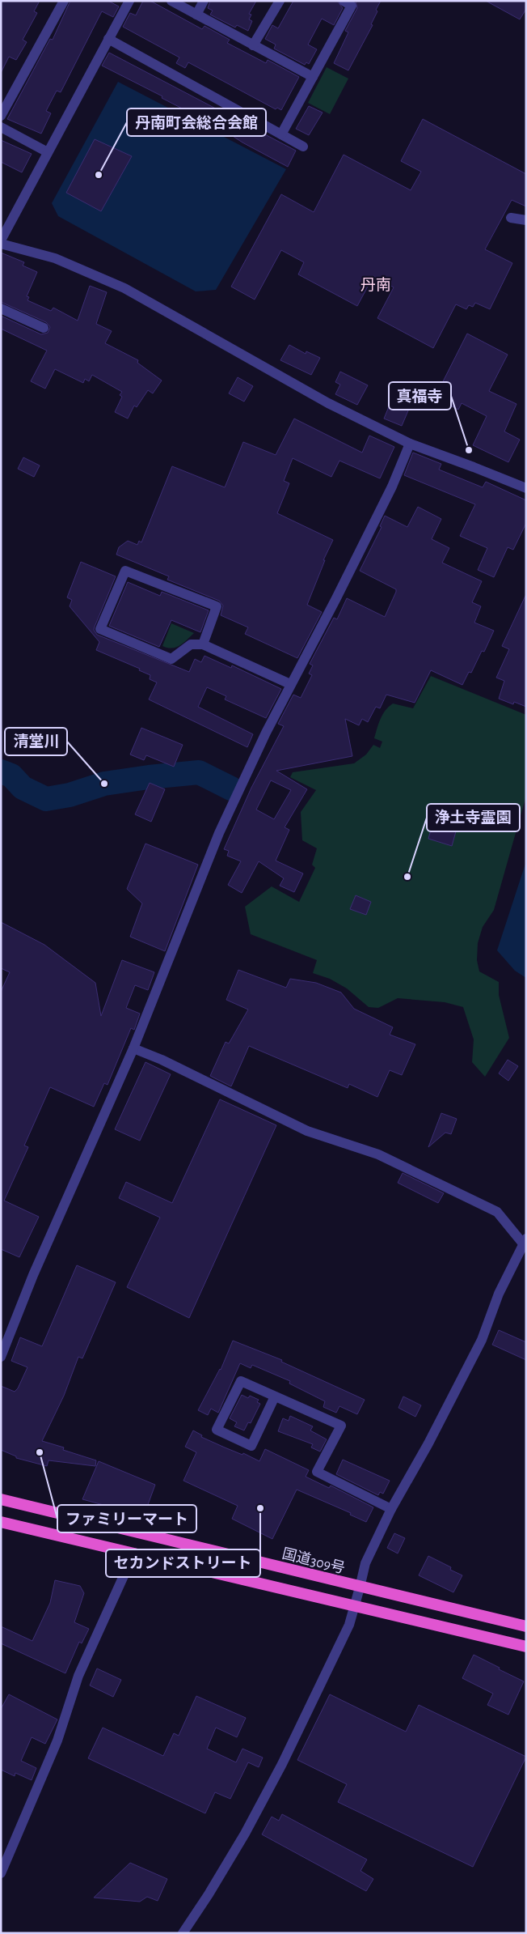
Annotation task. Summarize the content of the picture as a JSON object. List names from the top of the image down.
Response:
{
  "streets": {
    "highway": ["国道309号"]
  },
  "districts": ["丹南"],
  "places": [
    "丹南町会総合会館",
    "真福寺",
    "清堂川",
    "浄土寺霊園",
    "ファミリーマート",
    "セカンドストリート"
  ]
}
